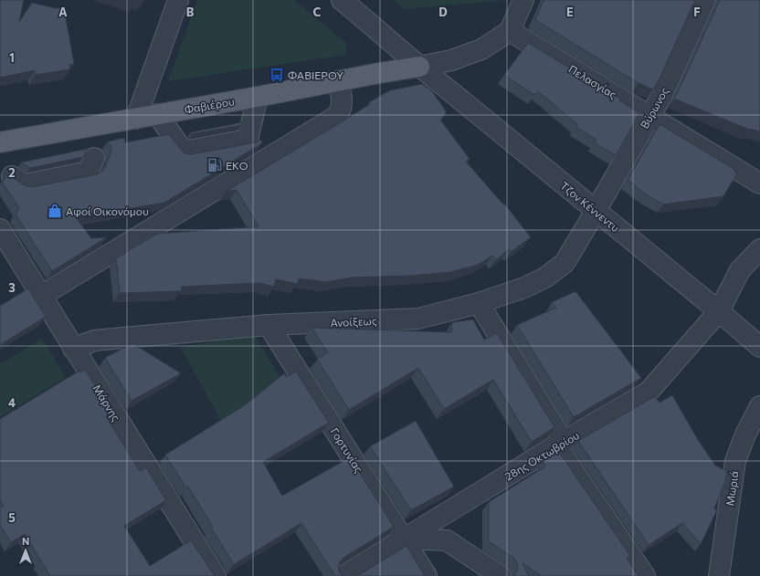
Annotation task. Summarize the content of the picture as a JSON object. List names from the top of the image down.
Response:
{
  "streets": {
    "main road": ["Φαβιέρου"],
    "street": [
      "Πελασγίας",
      "Βύρωνος",
      "Τζον Κέννεντυ",
      "Ανοίξεως",
      "Μάρνης",
      "Γορτυνίας",
      "28ης Οκτωβρίου",
      "Μωριά"
    ]
  },
  "crossings": [
    ["Πελασγίας", "Βύρωνος"],
    ["Φαβιέρου", "Τζον Κέννεντυ"],
    ["Βύρωνος", "Τζον Κέννεντυ"],
    ["Βύρωνος", "Ανοίξεως"],
    ["Τζον Κέννεντυ", "Ανοίξεως"],
    ["Τζον Κέννεντυ", "28ης Οκτωβρίου"],
    ["Ανοίξεως", "Μάρνης"],
    ["Ανοίξεως", "Γορτυνίας"],
    ["Γορτυνίας", "28ης Οκτωβρίου"]
  ],
  "places": {
    "bus stop": ["ΦΑΒΙΕΡΟΥ"],
    "fuel station": ["EKO"],
    "shop": ["Αφοί Οικονόμου"]
  },
  "north": "top",
  "grid": {
    "columns": [
      "A",
      "B",
      "C",
      "D",
      "E",
      "F"
    ],
    "rows": [
      "1",
      "2",
      "3",
      "4",
      "5"
    ]
  }
}
